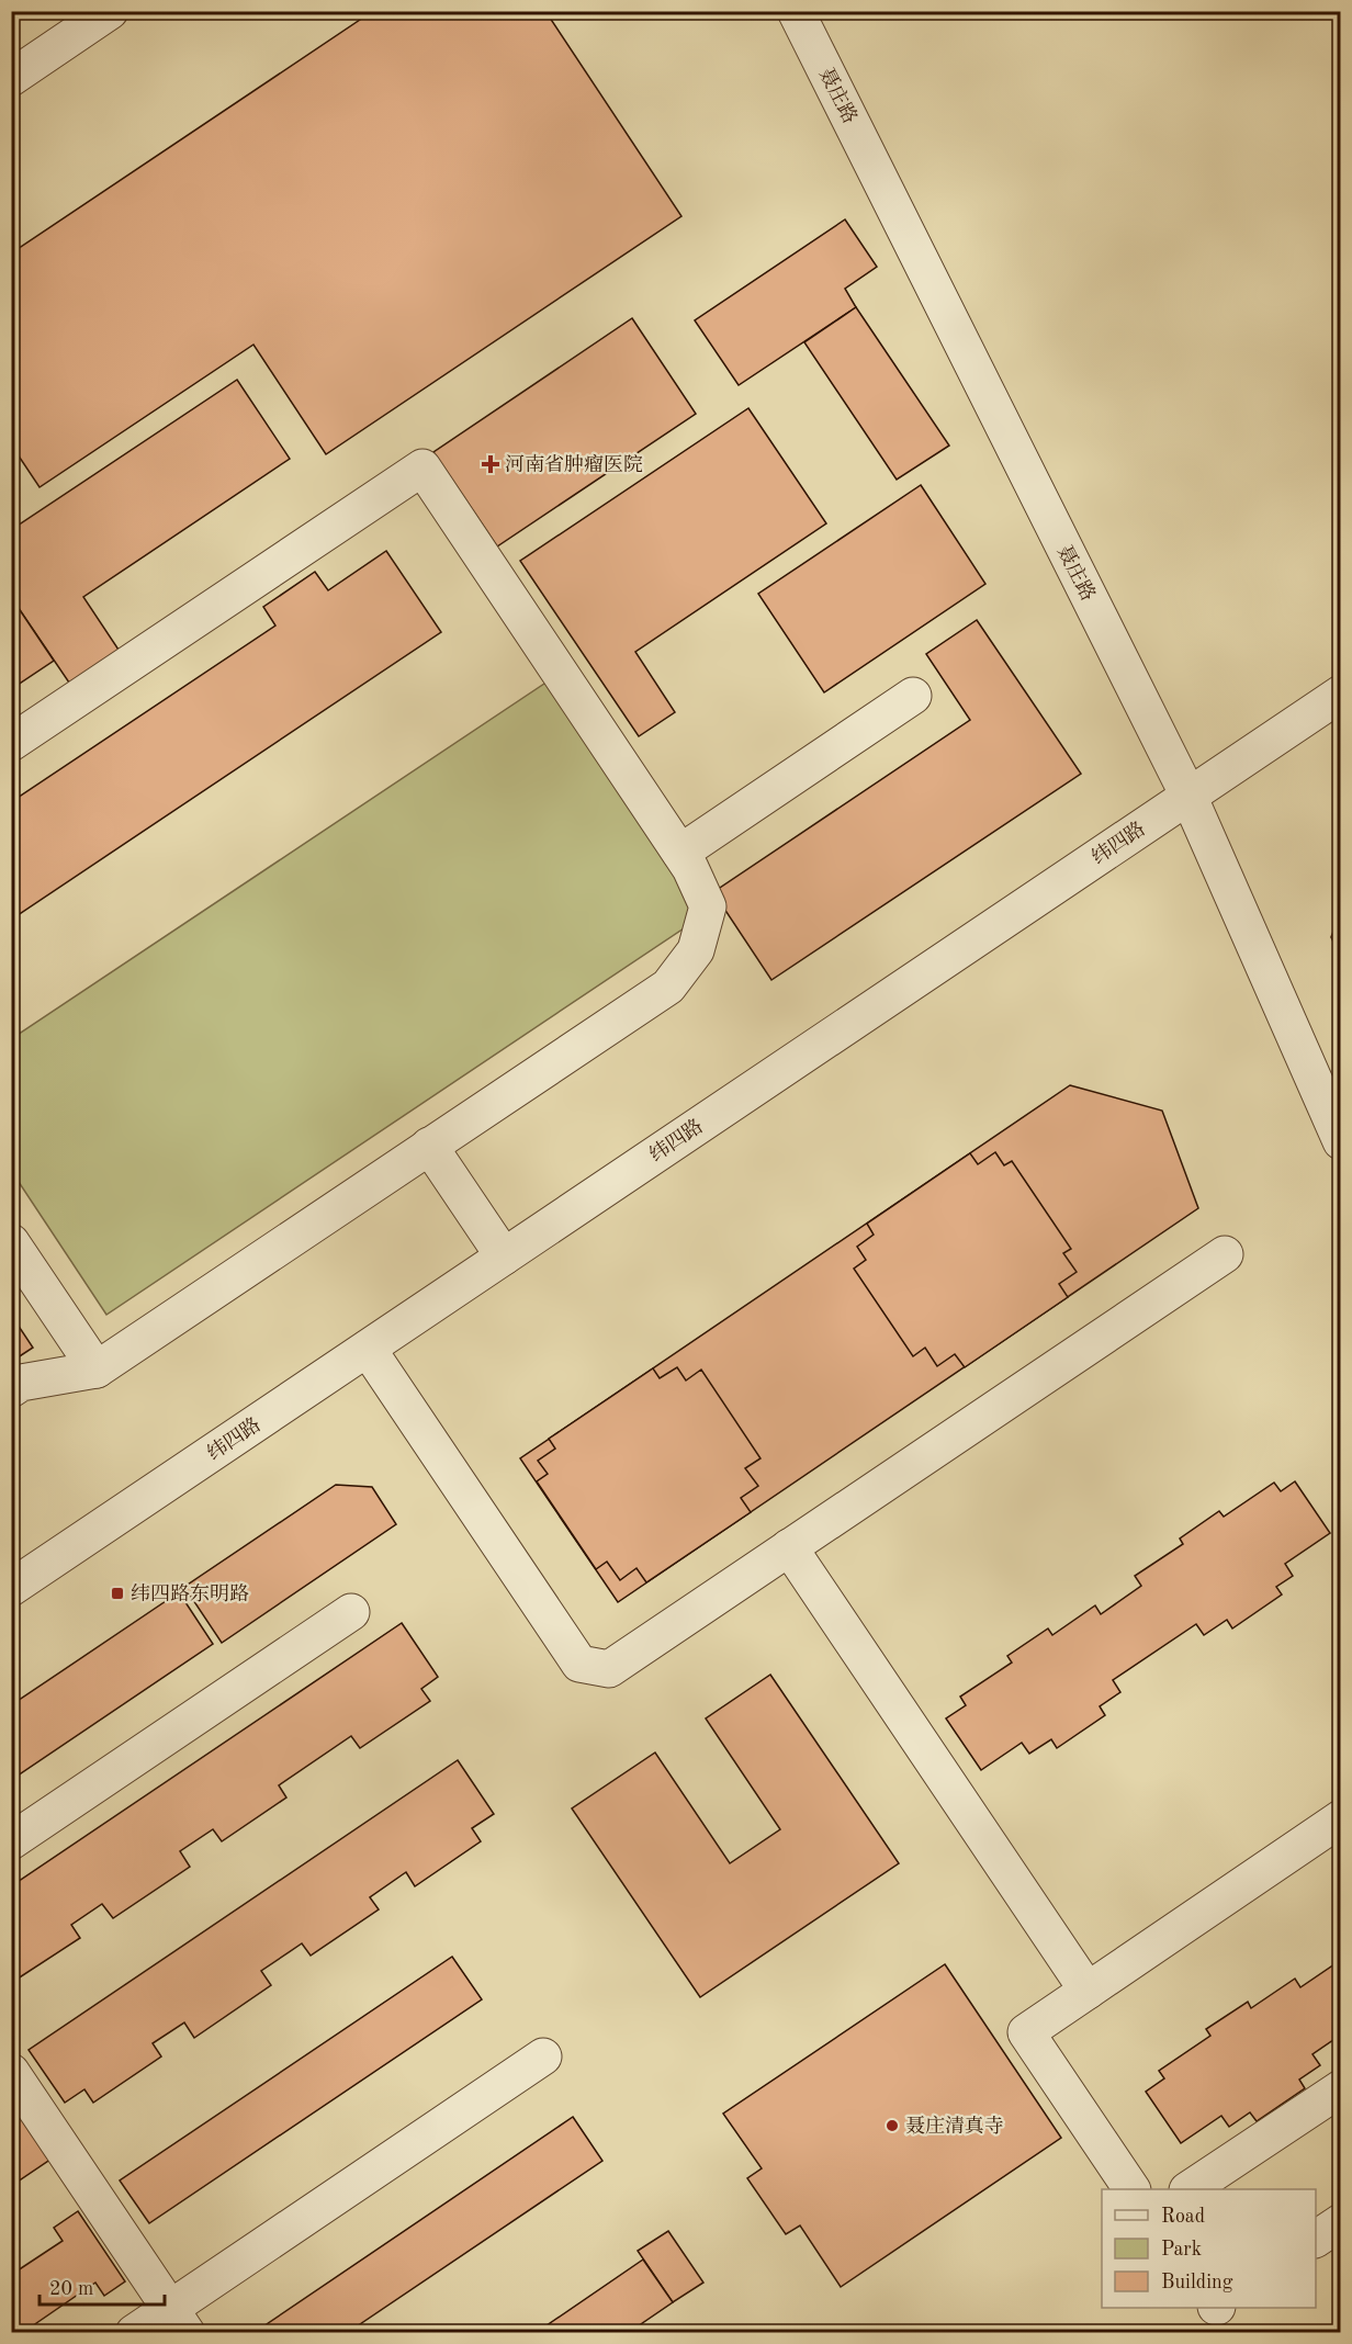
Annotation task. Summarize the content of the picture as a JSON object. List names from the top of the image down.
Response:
{
  "streets": {
    "street": ["聂庄路", "纬四路"]
  },
  "crossings": [
    ["聂庄路", "纬四路"]
  ],
  "places": {
    "health": ["河南省肿瘤医院"],
    "transit": ["纬四路东明路"],
    "other": ["聂庄清真寺"]
  },
  "legend": ["Road", "Park", "Building"],
  "scale_bar": "20 m"
}
